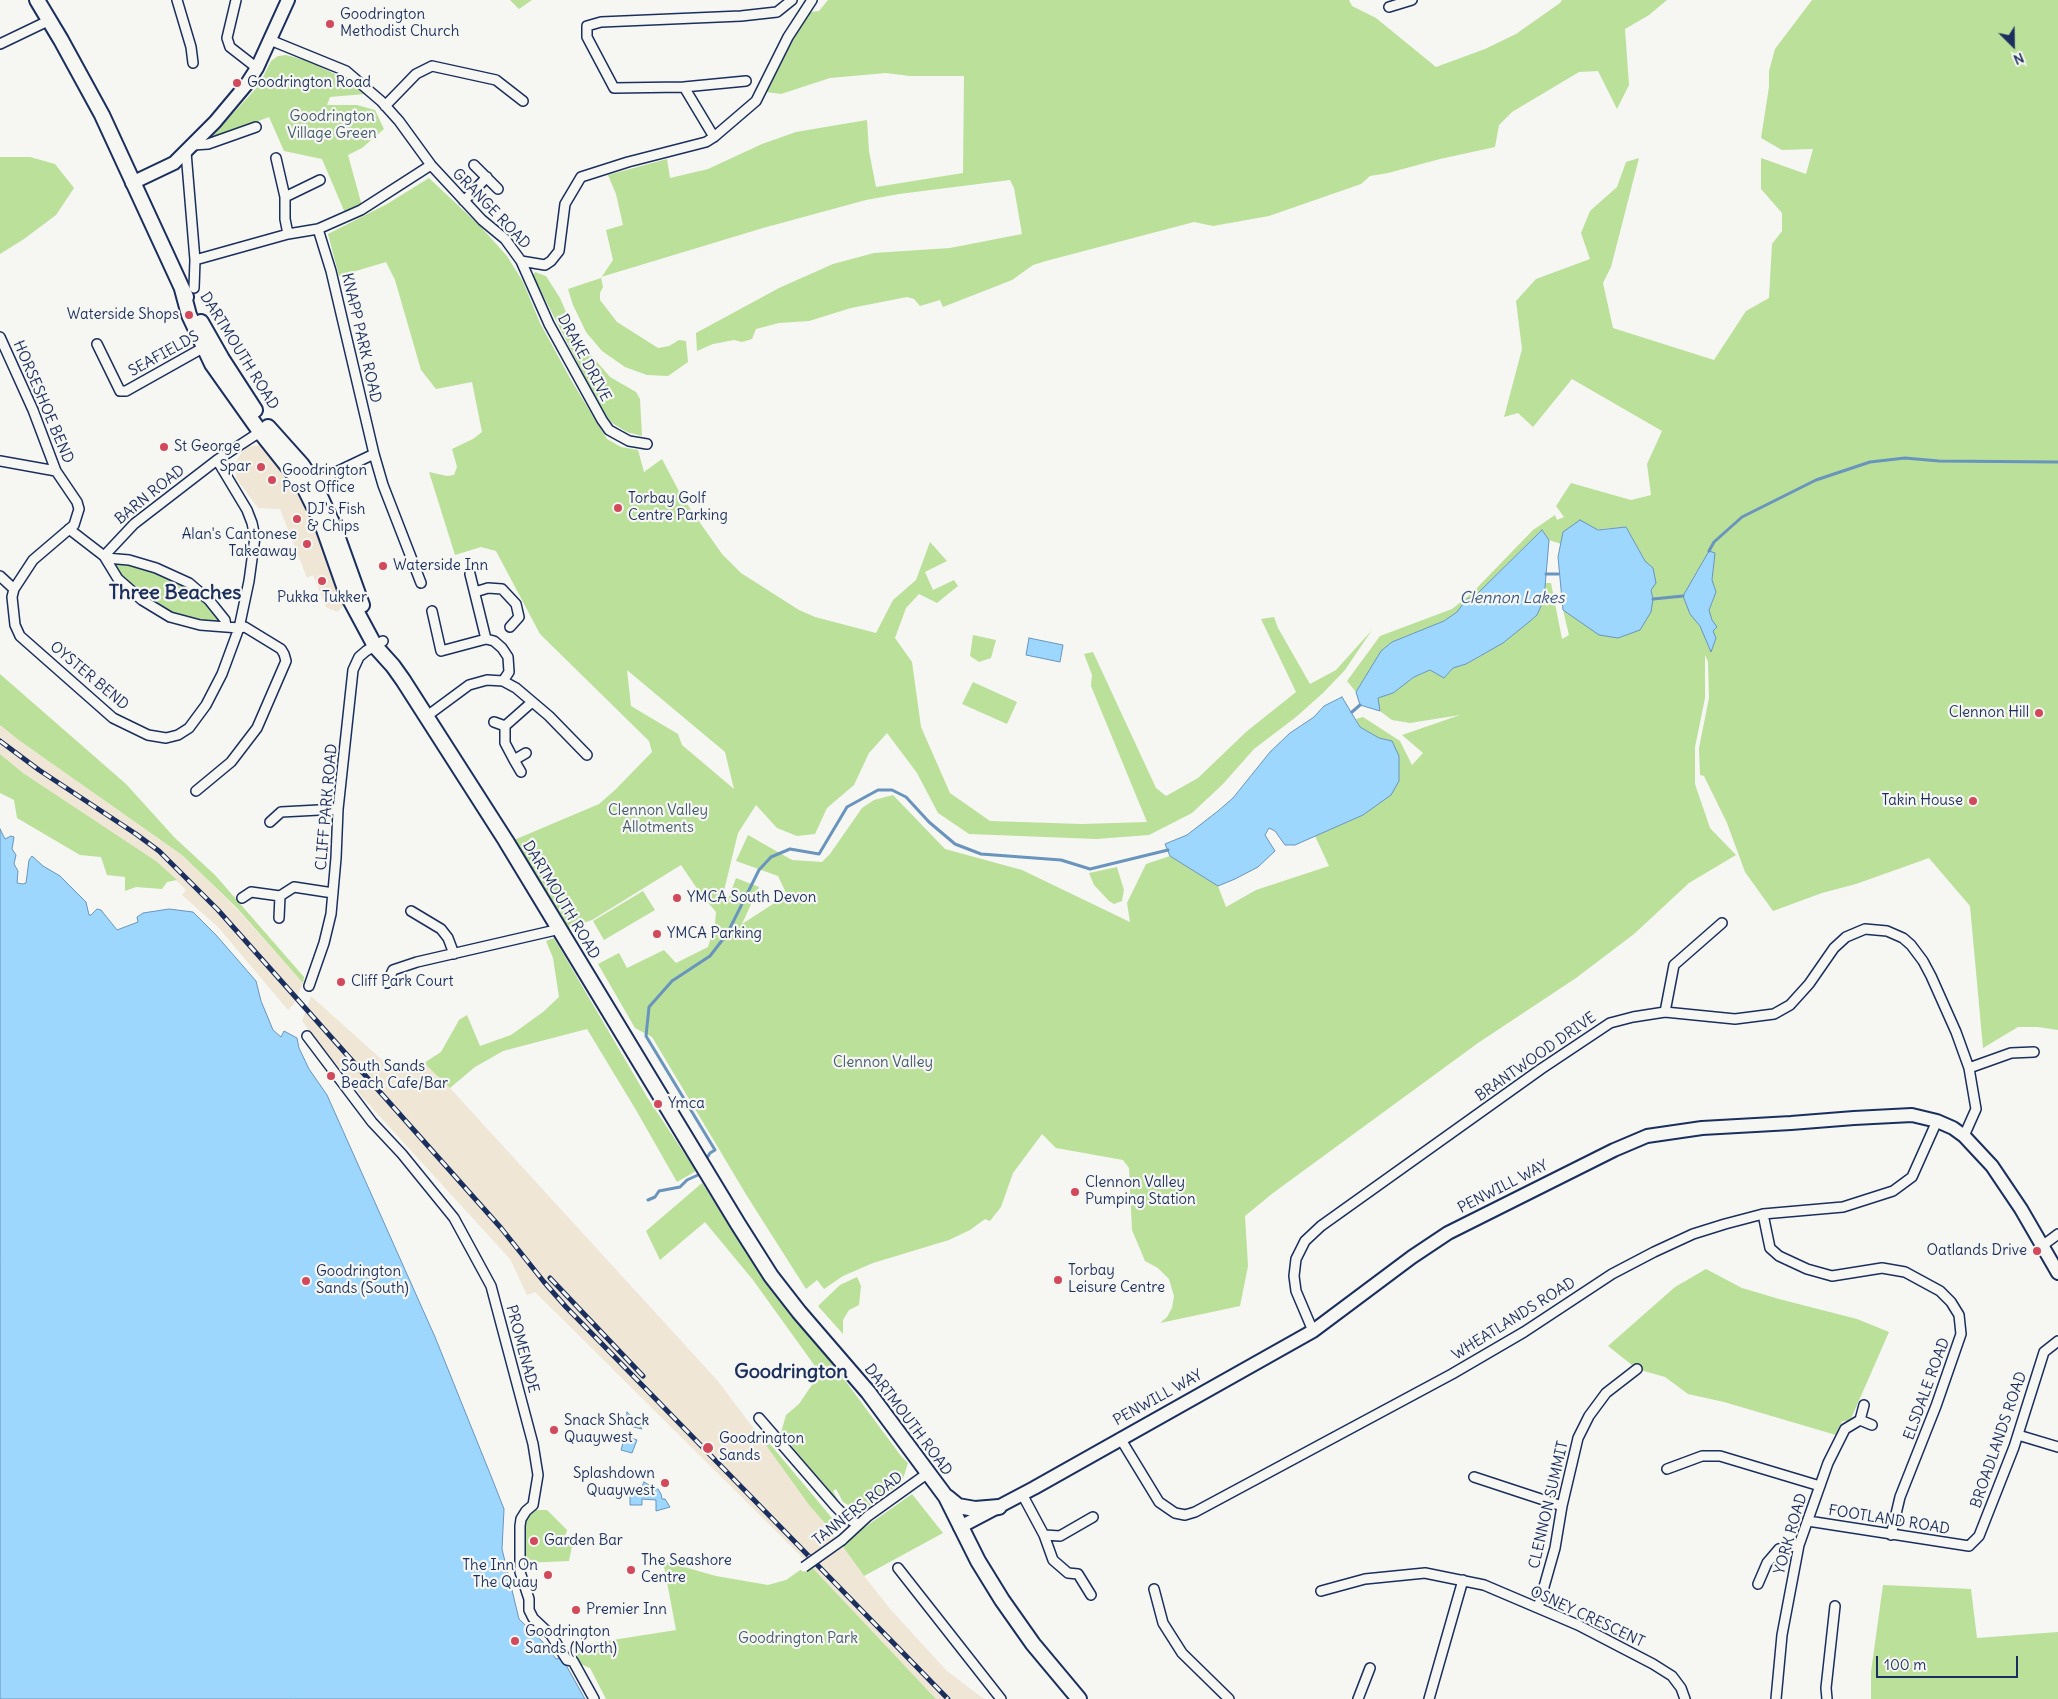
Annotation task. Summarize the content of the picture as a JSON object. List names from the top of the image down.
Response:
{
  "streets": {
    "main road": ["DARTMOUTH ROAD"],
    "street": [
      "GRANGE ROAD",
      "KNAPP PARK ROAD",
      "SEAFIELDS",
      "DRAKE DRIVE",
      "HORSESHOE BEND",
      "BARN ROAD",
      "OYSTER BEND",
      "CLIFF PARK ROAD",
      "BRANTWOOD DRIVE",
      "PENWILL WAY",
      "WHEATLANDS ROAD",
      "PROMENADE",
      "ELSDALE ROAD",
      "BROADLANDS ROAD",
      "CLENNON SUMMIT",
      "TANNERS ROAD",
      "FOOTLAND ROAD",
      "YORK ROAD",
      "OSNEY CRESCENT"
    ]
  },
  "crossings": [
    ["GRANGE ROAD", "DRAKE DRIVE"],
    ["DARTMOUTH ROAD", "SEAFIELDS"],
    ["DARTMOUTH ROAD", "BARN ROAD"],
    ["DARTMOUTH ROAD", "CLIFF PARK ROAD"],
    ["DARTMOUTH ROAD", "PENWILL WAY"],
    ["DARTMOUTH ROAD", "TANNERS ROAD"],
    ["BARN ROAD", "OYSTER BEND"],
    ["BRANTWOOD DRIVE", "PENWILL WAY"],
    ["PENWILL WAY", "WHEATLANDS ROAD"],
    ["WHEATLANDS ROAD", "ELSDALE ROAD"],
    ["ELSDALE ROAD", "FOOTLAND ROAD"],
    ["BROADLANDS ROAD", "FOOTLAND ROAD"],
    ["CLENNON SUMMIT", "OSNEY CRESCENT"],
    ["FOOTLAND ROAD", "YORK ROAD"]
  ],
  "districts": ["Three Beaches", "Goodrington"],
  "water": ["Clennon Lakes"],
  "parks": [
    "Goodrington Village Green",
    "Clennon Valley Allotments",
    "Clennon Valley",
    "Goodrington Park"
  ],
  "places": [
    "Goodrington Methodist Church",
    "Goodrington Road",
    "Waterside Shops",
    "St George",
    "Spar",
    "Goodrington Post Office",
    "Torbay Golf Centre Parking",
    "DJ's Fish & Chips",
    "Alan's Cantonese Takeaway",
    "Waterside Inn",
    "Pukka Tukker",
    "Clennon Hill",
    "Takin House",
    "YMCA South Devon",
    "YMCA Parking",
    "Cliff Park Court",
    "South Sands Beach Cafe/Bar",
    "Ymca",
    "Clennon Valley Pumping Station",
    "Oatlands Drive",
    "Torbay Leisure Centre",
    "Goodrington Sands (South)",
    "Snack Shack Quaywest",
    "Goodrington Sands",
    "Splashdown Quaywest",
    "Garden Bar",
    "The Seashore Centre",
    "The Inn On The Quay",
    "Premier Inn",
    "Goodrington Sands (North)"
  ],
  "scale_bar": "100 m",
  "north": "bottom right"
}
